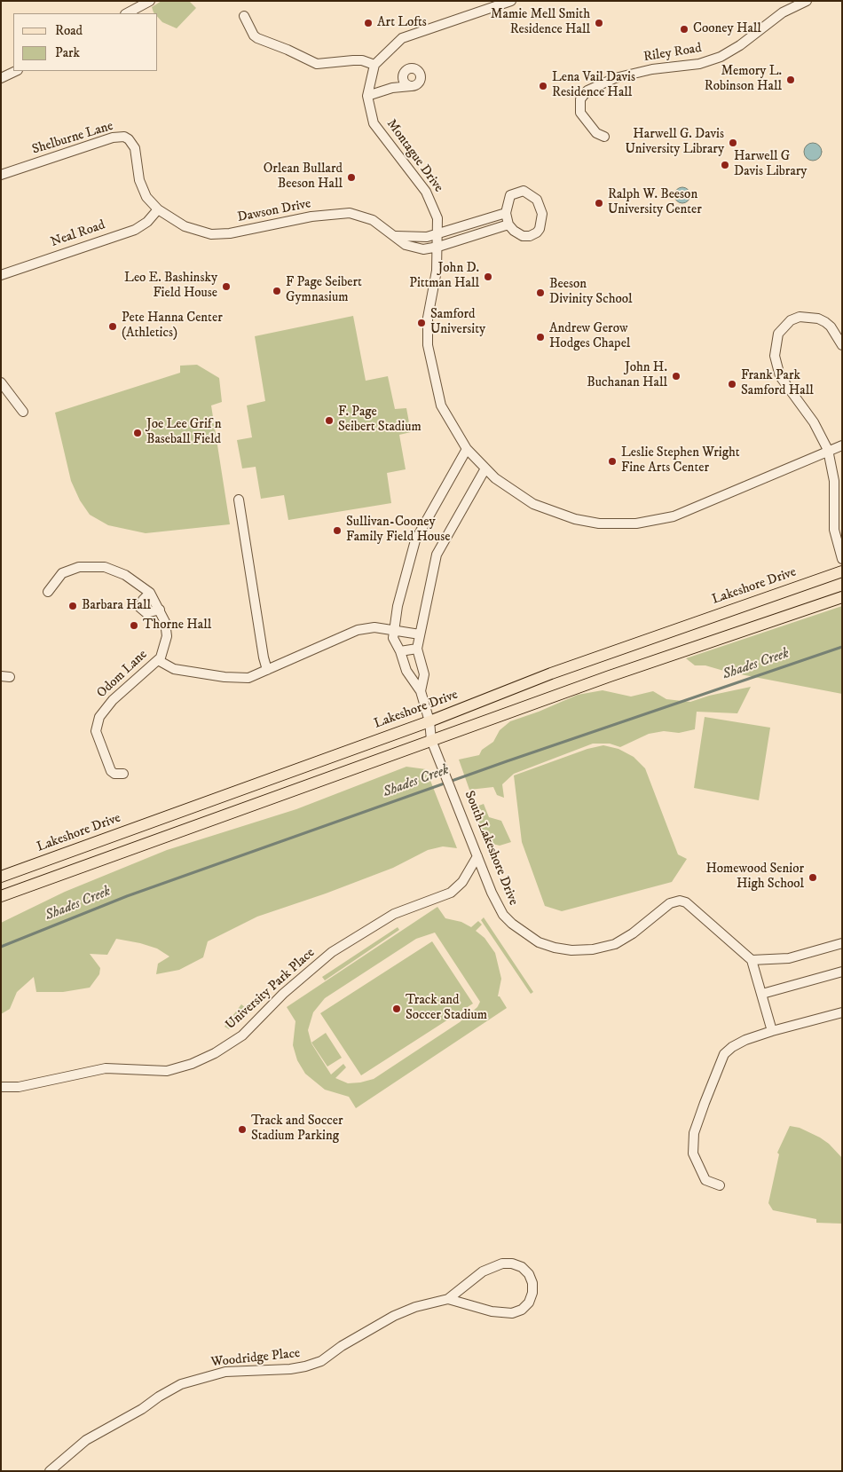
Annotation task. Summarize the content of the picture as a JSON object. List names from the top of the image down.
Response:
{
  "streets": {
    "main road": ["Lakeshore Drive"],
    "street": [
      "Riley Road",
      "Shelburne Lane",
      "Montague Drive",
      "Dawson Drive",
      "Neal Road",
      "Odom Lane",
      "South Lakeshore Drive",
      "University Park Place",
      "Woodridge Place"
    ]
  },
  "crossings": [
    ["Shelburne Lane", "Dawson Drive"],
    ["Shelburne Lane", "Neal Road"],
    ["Montague Drive", "Dawson Drive"],
    ["Dawson Drive", "Neal Road"],
    ["Lakeshore Drive", "South Lakeshore Drive"],
    ["South Lakeshore Drive", "University Park Place"]
  ],
  "water": ["Shades Creek"],
  "places": [
    "Art Lofts",
    "Mamie Mell Smith Residence Hall",
    "Cooney Hall",
    "Memory L. Robinson Hall",
    "Lena Vail Davis Residence Hall",
    "Harwell G. Davis University Library",
    "Harwell G Davis Library",
    "Orlean Bullard Beeson Hall",
    "Ralph W. Beeson University Center",
    "John D. Pittman Hall",
    "Leo E. Bashinsky Field House",
    "F Page Seibert Gymnasium",
    "Beeson Divinity School",
    "Samford University",
    "Pete Hanna Center (Athletics)",
    "Andrew Gerow Hodges Chapel",
    "John H. Buchanan Hall",
    "Frank Park Samford Hall",
    "F. Page Seibert Stadium",
    "Joe Lee Grif n Baseball Field",
    "Leslie Stephen Wright Fine Arts Center",
    "Sullivan-Cooney Family Field House",
    "Barbara Hall",
    "Thorne Hall",
    "Homewood Senior High School",
    "Track and Soccer Stadium",
    "Track and Soccer Stadium Parking"
  ],
  "legend": ["Road", "Park"]
}
